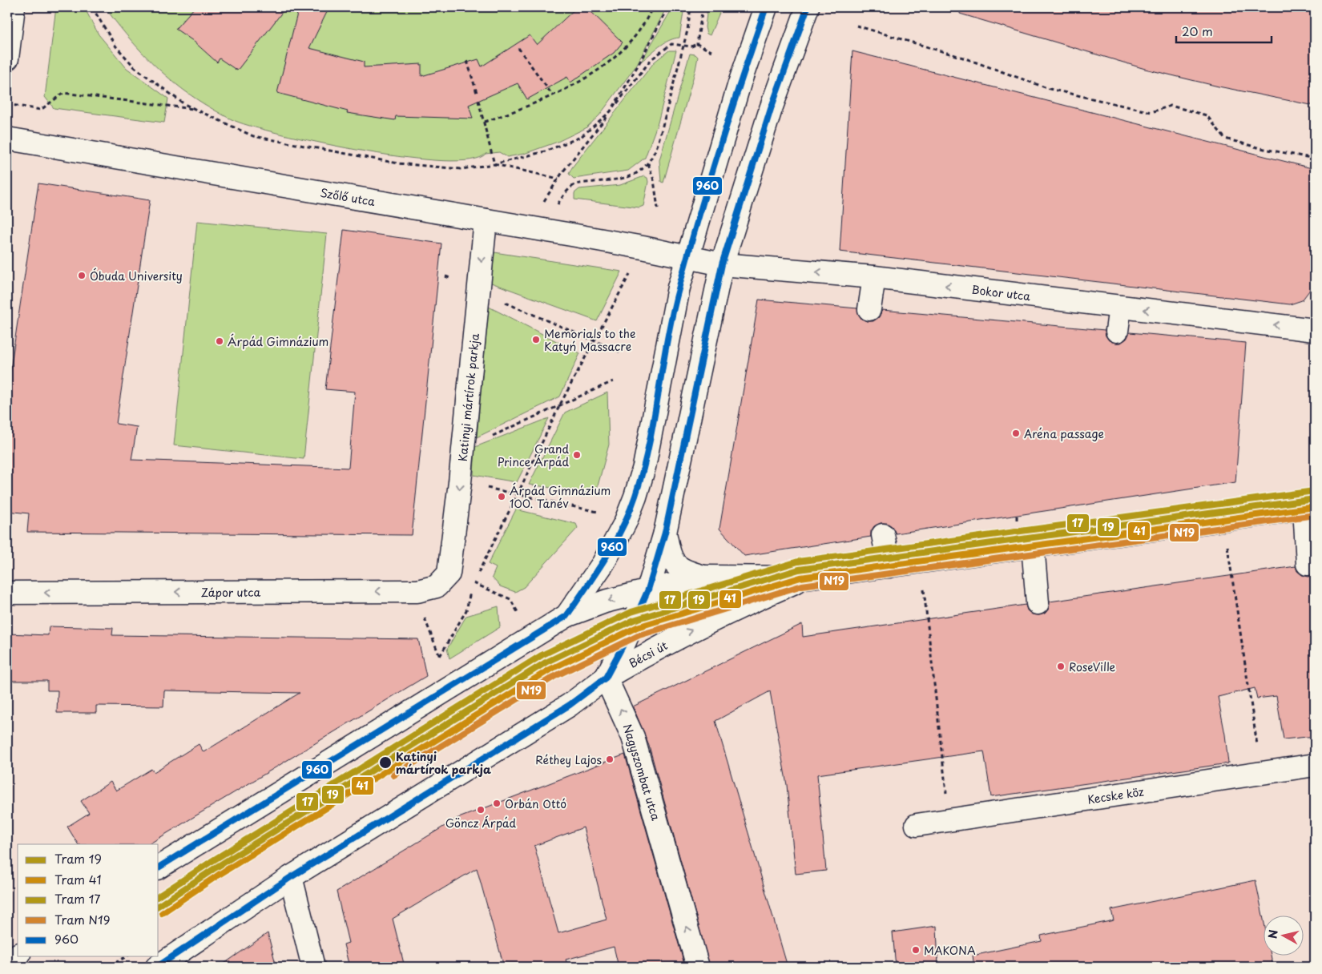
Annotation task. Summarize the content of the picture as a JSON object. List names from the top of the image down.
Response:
{
  "streets": {
    "street": [
      "Szőlő utca",
      "Bokor utca",
      "Katinyi mártírok parkja",
      "Zápor utca",
      "Bécsi út",
      "Nagyszombat utca",
      "Kecske köz"
    ]
  },
  "crossings": [
    ["Szőlő utca", "Bokor utca"],
    ["Szőlő utca", "Katinyi mártírok parkja"],
    ["Katinyi mártírok parkja", "Zápor utca"],
    ["Bécsi út", "Nagyszombat utca"]
  ],
  "one_way": ["Bokor utca", "Zápor utca", "Nagyszombat utca"],
  "places": [
    "Óbuda University",
    "Memorials to the Katyń Massacre",
    "Árpád Gimnázium",
    "Aréna passage",
    "Grand Prince Árpád",
    "Árpád Gimnázium 100. Tanév",
    "RoseVille",
    "Réthey Lajos",
    "Katinyi mártírok parkja",
    "Orbán Ottó",
    "Göncz Árpád",
    "MAKONA"
  ],
  "lines": [
    "transit line 960",
    "tram line 17",
    "tram line 19",
    "tram line 41",
    "tram line N19"
  ],
  "legend": [
    "Tram 19",
    "Tram 41",
    "Tram 17",
    "Tram N19",
    "960"
  ],
  "scale_bar": "20 m",
  "north": "left"
}
